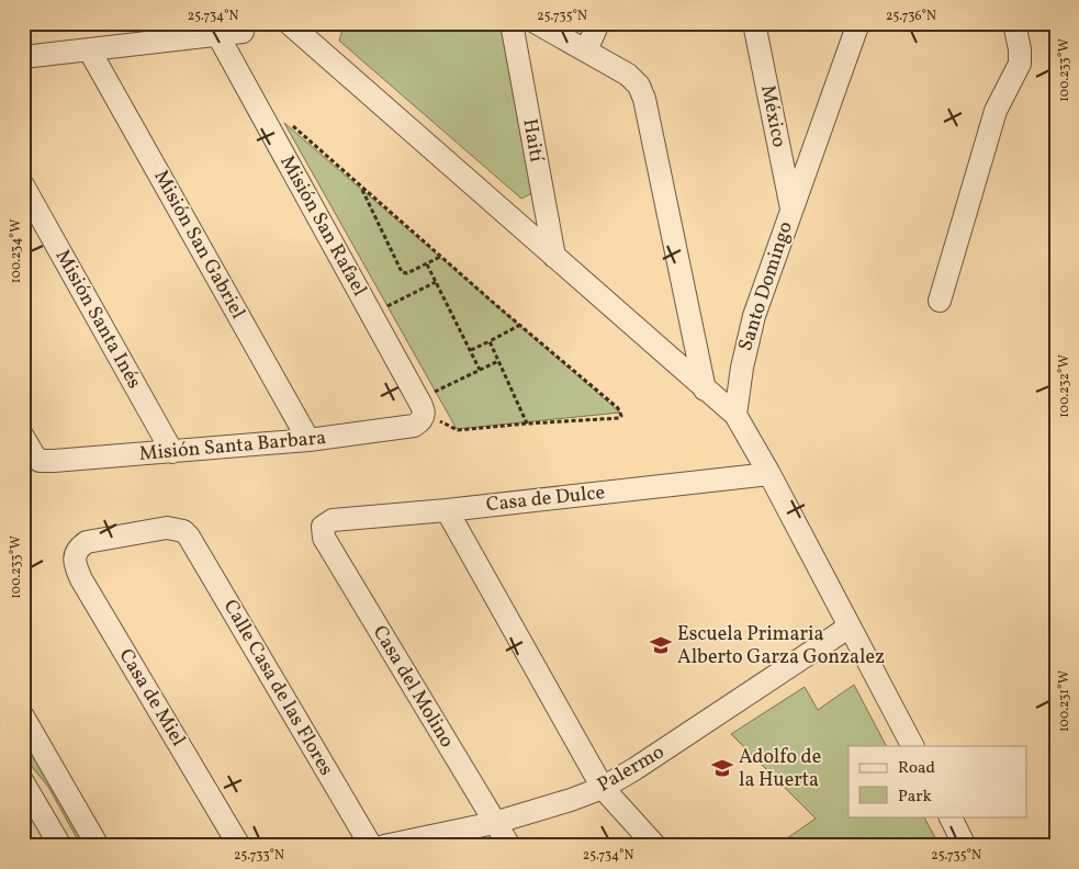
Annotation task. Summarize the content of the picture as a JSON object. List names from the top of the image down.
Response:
{
  "streets": {
    "street": [
      "México",
      "Haití",
      "Misión San Rafael",
      "Misión San Gabriel",
      "Santo Domingo",
      "Misión Santa Inés",
      "Misión Santa Barbara",
      "Casa de Dulce",
      "Casa del Molino",
      "Calle Casa de las Flores",
      "Casa de Miel",
      "Palermo"
    ]
  },
  "crossings": [
    ["México", "Santo Domingo"],
    ["Misión San Rafael", "Misión Santa Barbara"],
    ["Misión San Gabriel", "Misión Santa Barbara"],
    ["Misión Santa Inés", "Misión Santa Barbara"],
    ["Casa de Dulce", "Casa del Molino"],
    ["Casa del Molino", "Palermo"],
    ["Calle Casa de las Flores", "Casa de Miel"]
  ],
  "places": {
    "school or university": ["Escuela Primaria Alberto Garza Gonzalez", "Adolfo de la Huerta"]
  },
  "legend": ["Road", "Park"],
  "coordinates": [
    "25.734°N",
    "25.735°N",
    "25.736°N",
    "100.233°W",
    "100.234°W",
    "100.232°W",
    "100.231°W",
    "25.733°N"
  ]
}
